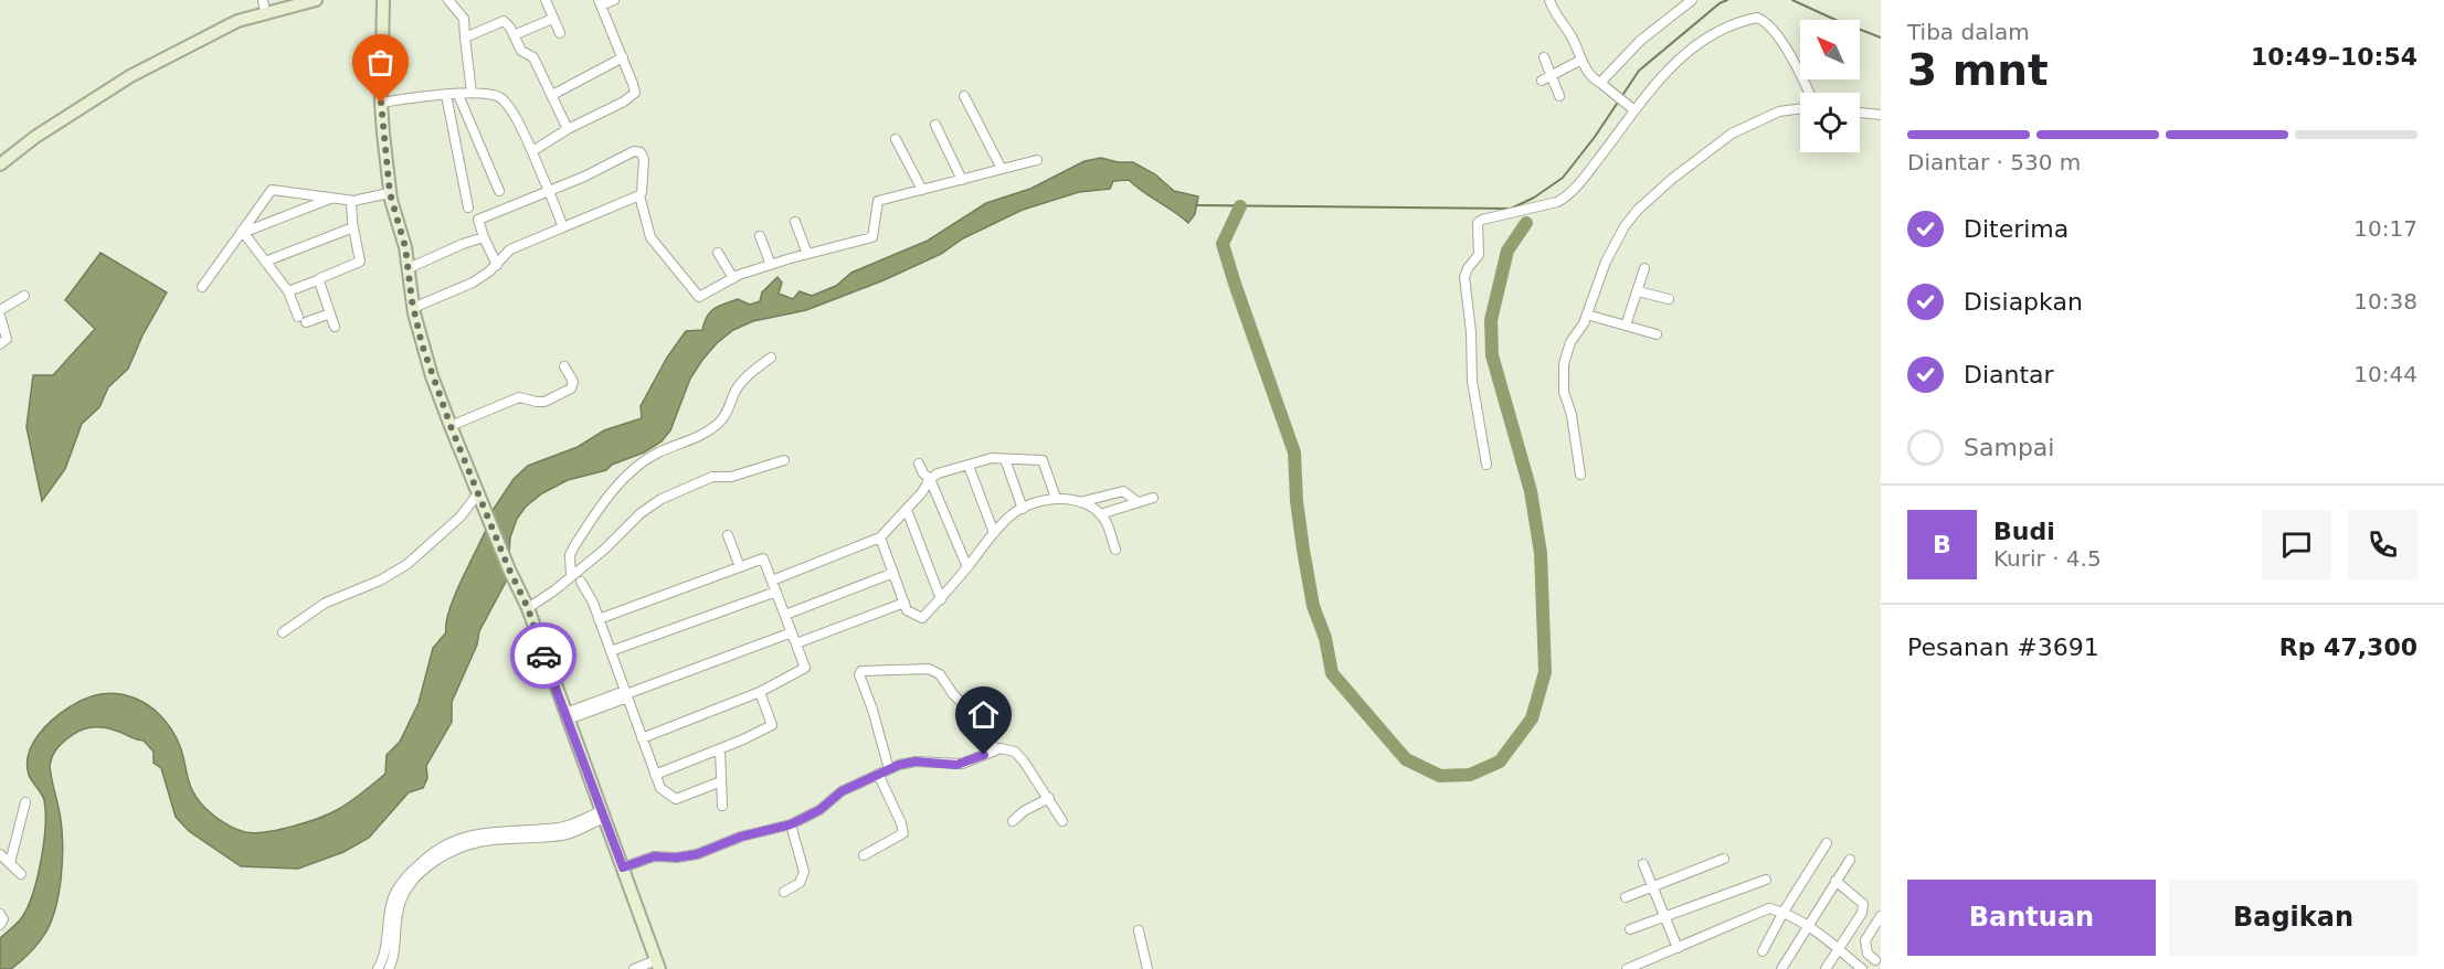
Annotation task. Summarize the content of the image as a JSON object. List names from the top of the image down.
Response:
{
  "north": "top left",
  "page": {
    "heading": ["3 mnt", "Tiba dalam", "10:49–10:54"],
    "panel": [
      "Budi",
      "Kurir · 4.5",
      "Pesanan #3691",
      "Rp 47,300"
    ],
    "bar": "Diantar · 530 m",
    "list": [
      ["Diterima", "10:17"],
      ["Disiapkan", "10:38"],
      ["Diantar", "10:44"],
      "Sampai"
    ],
    "round": "B",
    "buttons": ["Bantuan", "Bagikan"]
  }
}
